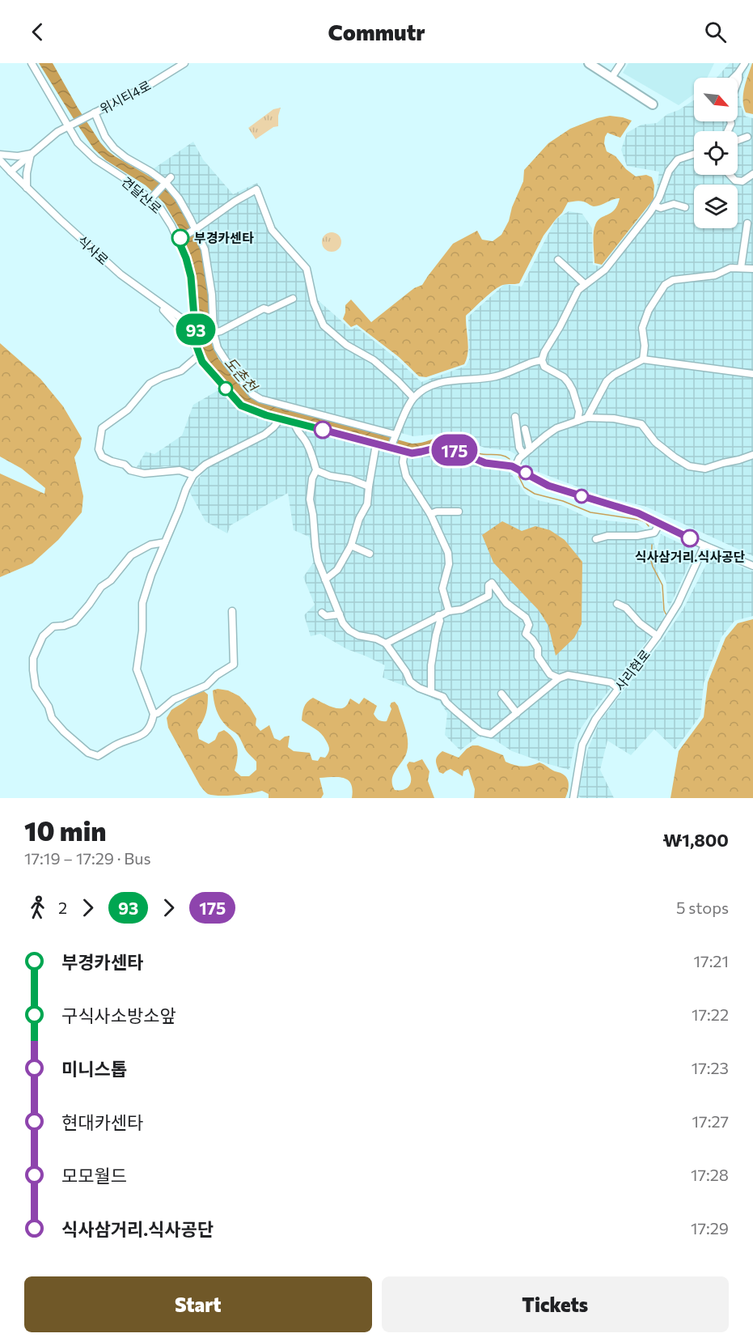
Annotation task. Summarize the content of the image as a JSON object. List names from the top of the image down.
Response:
{
  "streets": {
    "street": [
      "위시티4로",
      "견달산로",
      "식사로",
      "사리현로"
    ]
  },
  "crossings": [
    ["위시티4로", "견달산로"],
    ["견달산로", "식사로"]
  ],
  "water": ["도촌천"],
  "places": ["부경카센타", "식사삼거리.식사공단"],
  "lines": ["bus line 93", "bus line 175"],
  "north": "bottom right",
  "page": {
    "header": "Commutr",
    "on_map": ["93", "175"],
    "heading": ["10 min", "17:19 – 17:29 · Bus", "₩1,800"],
    "legs": [
      "2",
      "93",
      "175",
      "5 stops"
    ],
    "list": [
      {
        "name": "부경카센타",
        "value": "17:21"
      },
      {
        "name": "구식사소방소앞",
        "value": "17:22"
      },
      {
        "name": "미니스톱",
        "value": "17:23"
      },
      {
        "name": "현대카센타",
        "value": "17:27"
      },
      {
        "name": "모모월드",
        "value": "17:28"
      },
      {
        "name": "식사삼거리.식사공단",
        "value": "17:29"
      }
    ],
    "buttons": ["Start", "Tickets"]
  }
}
